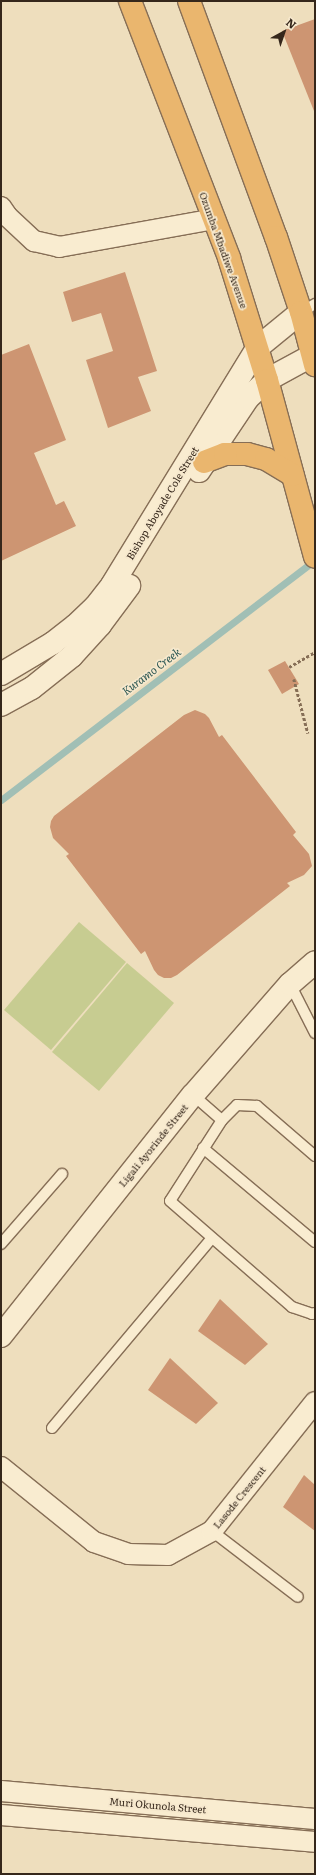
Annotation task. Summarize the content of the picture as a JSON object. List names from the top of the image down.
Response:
{
  "streets": {
    "highway": ["Ozumba Mbadiwe Avenue"],
    "street": [
      "Bishop Aboyade Cole Street",
      "Ligali Ayorinde Street",
      "Lasode Crescent",
      "Muri Okunola Street"
    ]
  },
  "crossings": [
    ["Ozumba Mbadiwe Avenue", "Bishop Aboyade Cole Street"]
  ],
  "water": ["Kuramo Creek"],
  "north": "top right"
}
